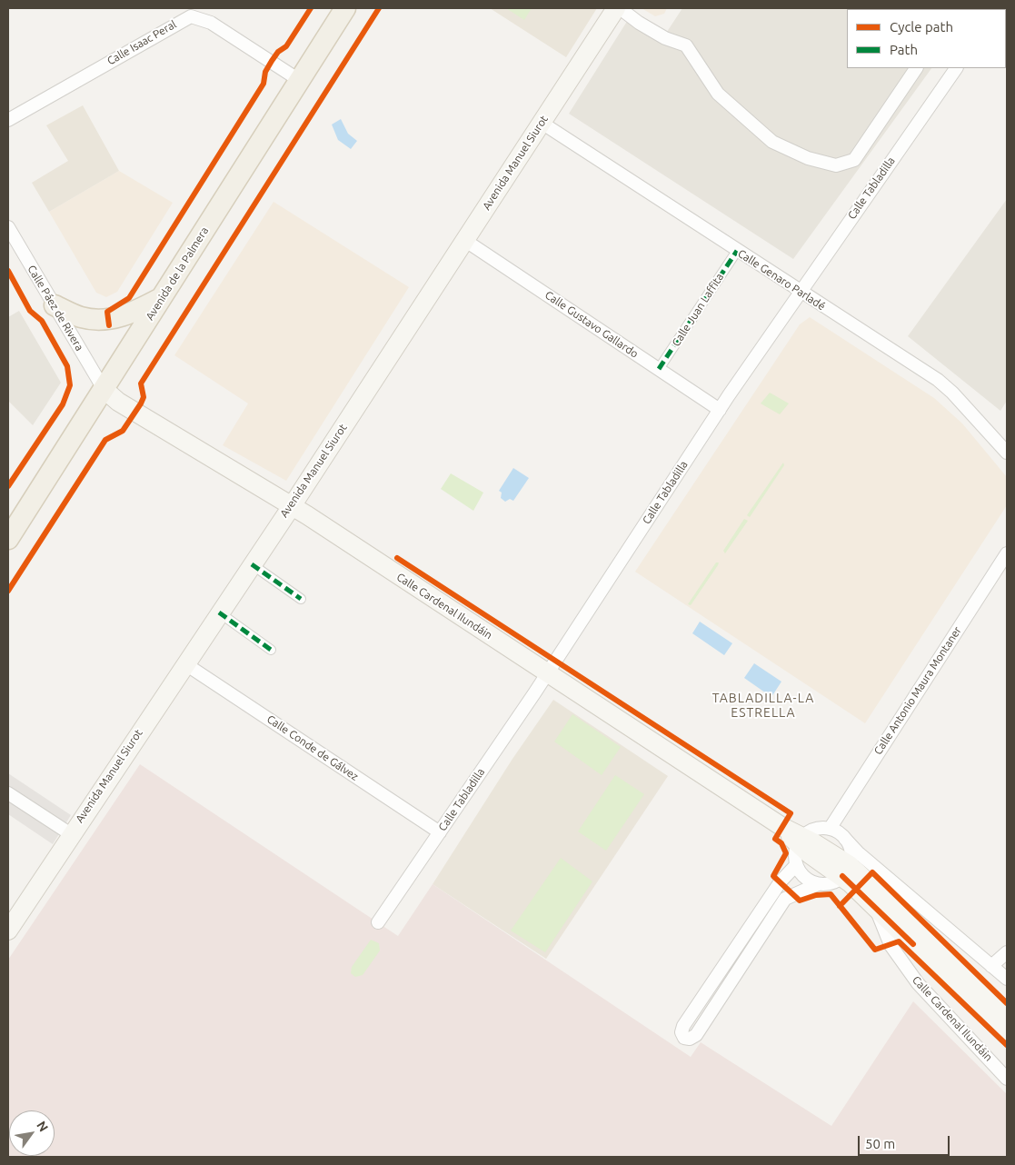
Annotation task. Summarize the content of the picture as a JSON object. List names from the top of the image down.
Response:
{
  "streets": {
    "main road": ["Avenida Manuel Siurot", "Avenida de la Palmera", "Calle Cardenal Ilundáin"],
    "street": [
      "Calle Isaac Peral",
      "Calle Tabladilla",
      "Calle Genaro Parladé",
      "Calle Páez de Rivera",
      "Calle Juan Laffita",
      "Calle Gustavo Gallardo",
      "Calle Antonio Maura Montaner",
      "Calle Conde de Gálvez"
    ]
  },
  "crossings": [
    ["Calle Isaac Peral", "Avenida de la Palmera"],
    ["Avenida Manuel Siurot", "Calle Genaro Parladé"],
    ["Avenida Manuel Siurot", "Calle Gustavo Gallardo"],
    ["Avenida Manuel Siurot", "Calle Cardenal Ilundáin"],
    ["Avenida Manuel Siurot", "Calle Conde de Gálvez"],
    ["Calle Tabladilla", "Calle Genaro Parladé"],
    ["Calle Tabladilla", "Calle Gustavo Gallardo"],
    ["Calle Tabladilla", "Calle Cardenal Ilundáin"],
    ["Calle Tabladilla", "Calle Conde de Gálvez"],
    ["Avenida de la Palmera", "Calle Páez de Rivera"],
    ["Avenida de la Palmera", "Calle Cardenal Ilundáin"],
    ["Calle Genaro Parladé", "Calle Juan Laffita"],
    ["Calle Páez de Rivera", "Calle Cardenal Ilundáin"],
    ["Calle Juan Laffita", "Calle Gustavo Gallardo"]
  ],
  "districts": ["TABLADILLA-LA ESTRELLA"],
  "legend": ["Cycle path", "Path"],
  "scale_bar": "50 m",
  "north": "top right"
}
